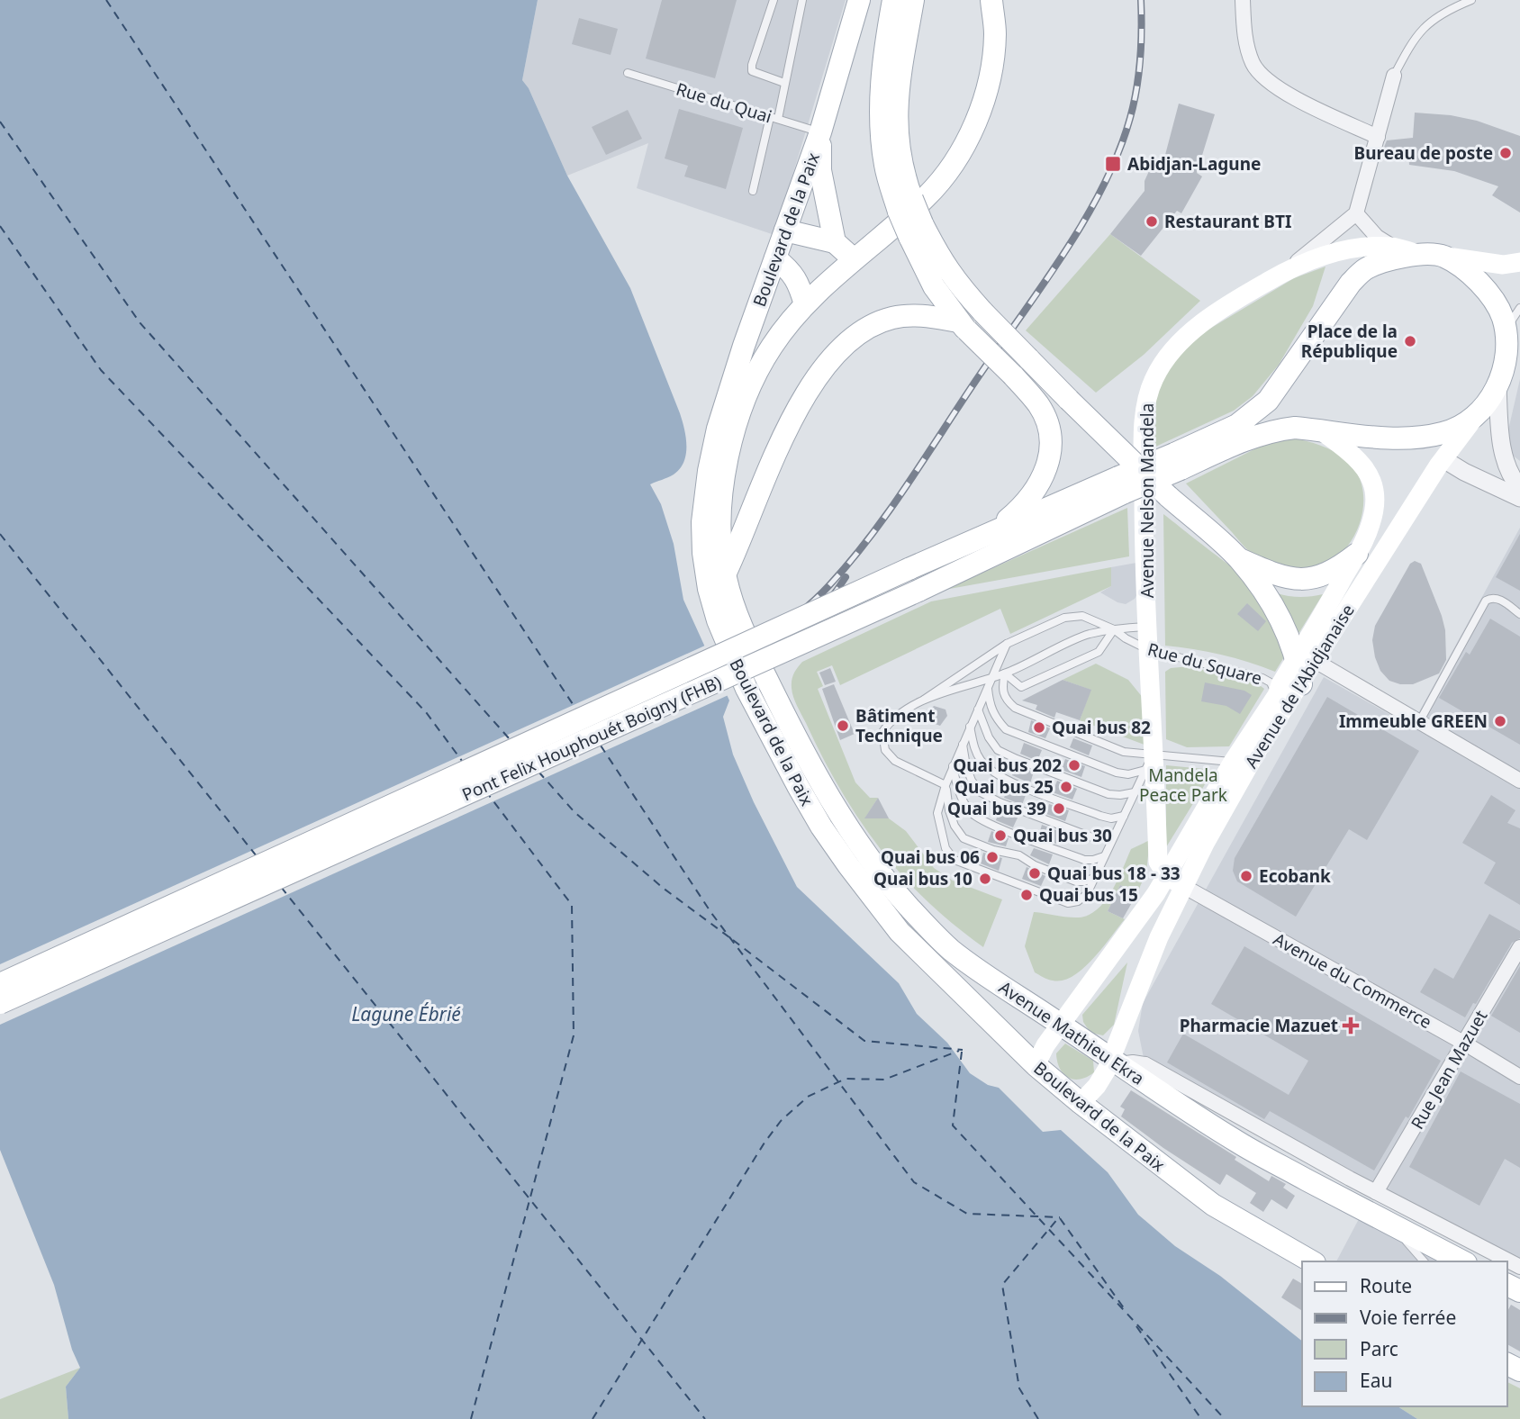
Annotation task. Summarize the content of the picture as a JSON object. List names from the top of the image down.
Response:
{
  "streets": {
    "main road": [
      "Boulevard de la Paix",
      "Avenue Nelson Mandela",
      "Avenue de l'Abidjanaise",
      "Pont Felix Houphouét Boigny (FHB)",
      "Avenue Mathieu Ekra"
    ],
    "street": ["Avenue du Commerce", "Rue Jean Mazuet"],
    "lane": ["Rue du Quai", "Rue du Square"]
  },
  "crossings": [
    ["Rue du Quai", "Boulevard de la Paix"],
    ["Boulevard de la Paix", "Avenue de l'Abidjanaise"],
    ["Boulevard de la Paix", "Avenue Mathieu Ekra"],
    ["Avenue Nelson Mandela", "Rue du Square"],
    ["Avenue Nelson Mandela", "Avenue de l'Abidjanaise"],
    ["Rue du Square", "Avenue de l'Abidjanaise"],
    ["Avenue de l'Abidjanaise", "Avenue du Commerce"],
    ["Avenue de l'Abidjanaise", "Avenue Mathieu Ekra"],
    ["Avenue du Commerce", "Rue Jean Mazuet"]
  ],
  "water": ["Lagune Ébrié"],
  "parks": ["Mandela Peace Park"],
  "places": {
    "other": [
      "Bureau de poste",
      "Restaurant BTI",
      "Place de la République",
      "Immeuble GREEN",
      "Bâtiment Technique",
      "Quai bus 82",
      "Quai bus 202",
      "Quai bus 25",
      "Quai bus 39",
      "Quai bus 30",
      "Quai bus 06",
      "Quai bus 18 - 33",
      "Ecobank",
      "Quai bus 10",
      "Quai bus 15"
    ],
    "transit": ["Abidjan-Lagune"],
    "health": ["Pharmacie Mazuet"]
  },
  "legend": [
    "Route",
    "Voie ferrée",
    "Parc",
    "Eau"
  ]
}
